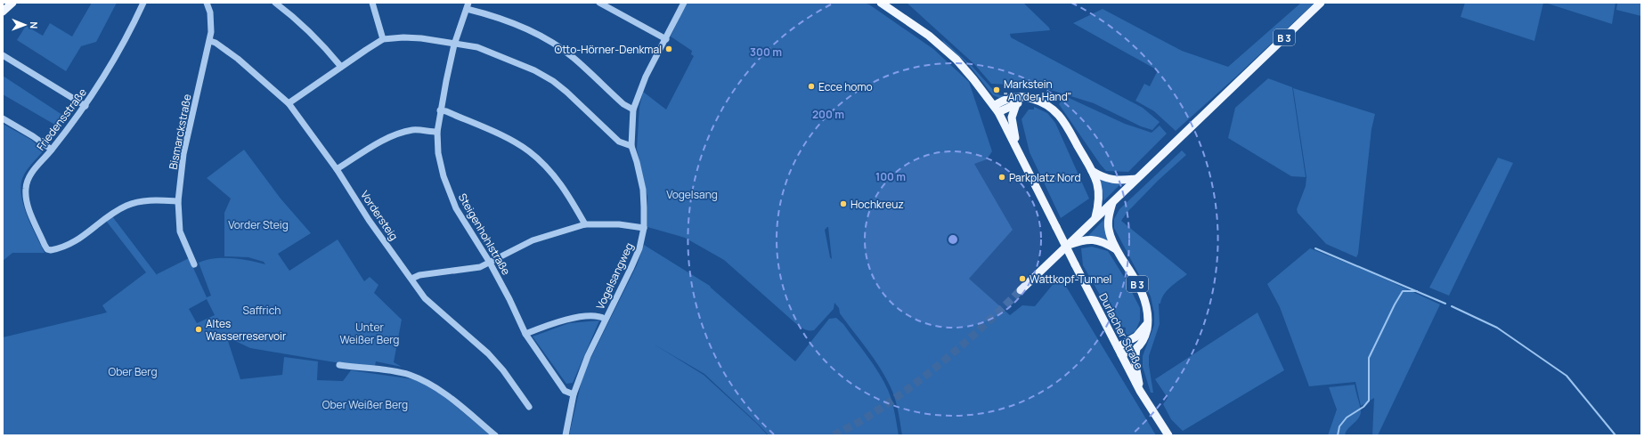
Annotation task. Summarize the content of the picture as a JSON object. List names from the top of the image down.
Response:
{
  "streets": {
    "main road": ["B 3", "Durlacher Straße"],
    "street": [
      "Friedensstraße",
      "Bismarckstraße",
      "Vordersteig",
      "Steigenhohlstraße",
      "Vogelsangweg"
    ]
  },
  "crossings": [
    ["Friedensstraße", "Bismarckstraße"],
    ["Bismarckstraße", "Vordersteig"],
    ["Steigenhohlstraße", "Vogelsangweg"]
  ],
  "parks": [
    "Vogelsang",
    "Vorder Steig",
    "Saffrich",
    "Unter Weißer Berg",
    "Ober Berg",
    "Ober Weißer Berg"
  ],
  "places": [
    "Otto-Hörner-Denkmal",
    "Ecce homo",
    "Markstein \"An der Hand\"",
    "Parkplatz Nord",
    "Hochkreuz",
    "Wattkopf-Tunnel",
    "Altes Wasserreservoir"
  ],
  "north": "right",
  "rings": ["300 m", "200 m", "100 m"]
}
